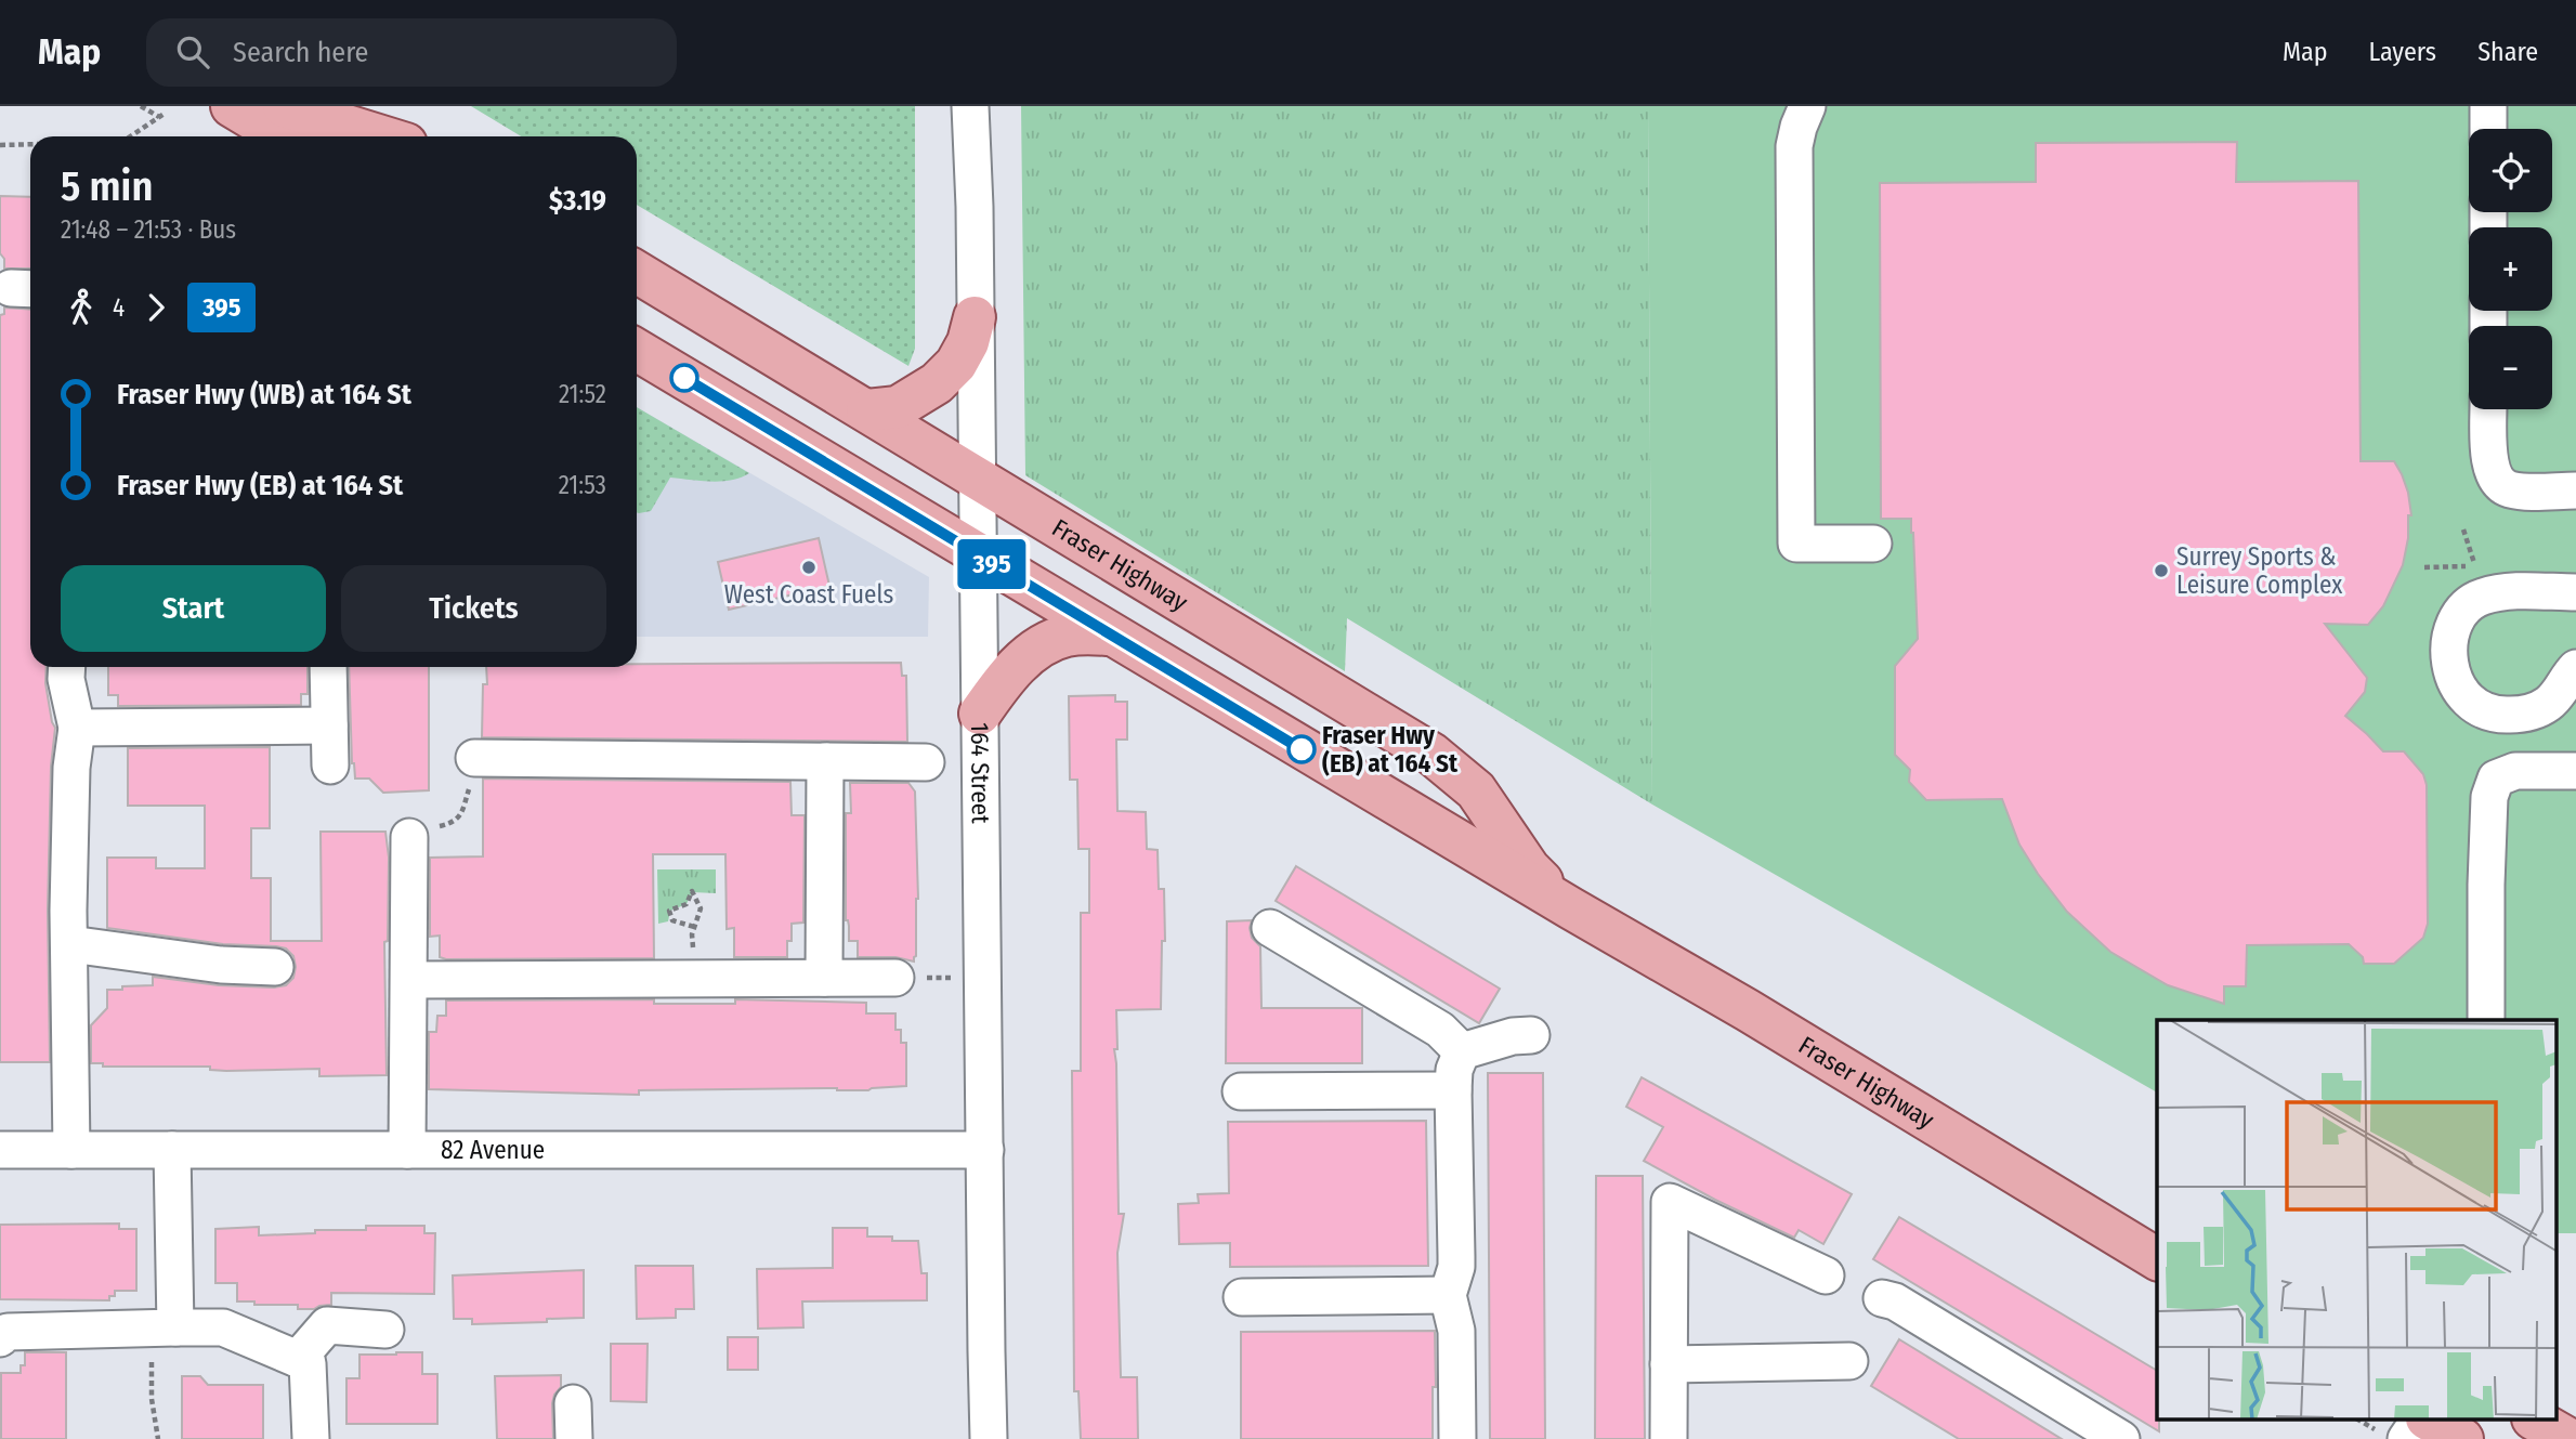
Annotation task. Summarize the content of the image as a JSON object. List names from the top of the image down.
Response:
{
  "streets": {
    "main road": ["Fraser Highway"],
    "street": ["164 Street", "82 Avenue"]
  },
  "crossings": [
    ["Fraser Highway", "164 Street"],
    ["164 Street", "82 Avenue"]
  ],
  "places": ["West Coast Fuels", "Surrey Sports & Leisure Complex", "Fraser Hwy (EB) at 164 St"],
  "lines": ["bus line 395"],
  "page": {
    "header": "Map",
    "search": "Search here",
    "nav": ["Map", "Layers", "Share"],
    "on_map": "395",
    "map_buttons": ["+", "−"],
    "heading": ["5 min", "21:48 – 21:53 · Bus", "$3.19"],
    "legs": ["4", "395"],
    "list": [
      {
        "name": "Fraser Hwy (WB) at 164 St",
        "value": "21:52"
      },
      {
        "name": "Fraser Hwy (EB) at 164 St",
        "value": "21:53"
      }
    ],
    "buttons": ["Start", "Tickets"]
  }
}
